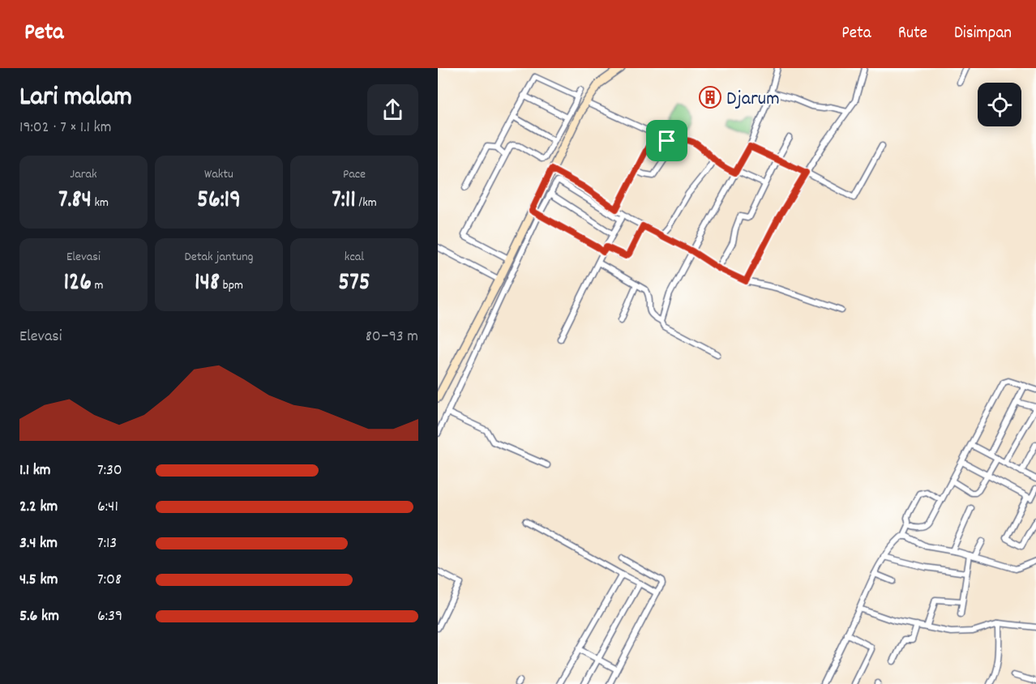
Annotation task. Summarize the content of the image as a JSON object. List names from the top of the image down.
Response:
{
  "places": {
    "building": ["Djarum"]
  },
  "page": {
    "header": "Peta",
    "nav": ["Peta", "Rute", "Disimpan"],
    "heading": ["Lari malam", "19:02 · 7 × 1.1 km"],
    "stats": [
      ["Jarak", "7.84 km"],
      ["Waktu", "56:19"],
      ["Pace", "7:11 /km"],
      ["Elevasi", "126 m"],
      ["Detak jantung", "148 bpm"],
      ["kcal", "575"]
    ],
    "chart": ["Elevasi", "80–93 m"],
    "list": [
      {
        "name": "1.1 km",
        "note": "7:30"
      },
      {
        "name": "2.2 km",
        "note": "6:41"
      },
      {
        "name": "3.4 km",
        "note": "7:13"
      },
      {
        "name": "4.5 km",
        "note": "7:08"
      },
      {
        "name": "5.6 km",
        "note": "6:39"
      }
    ]
  }
}
